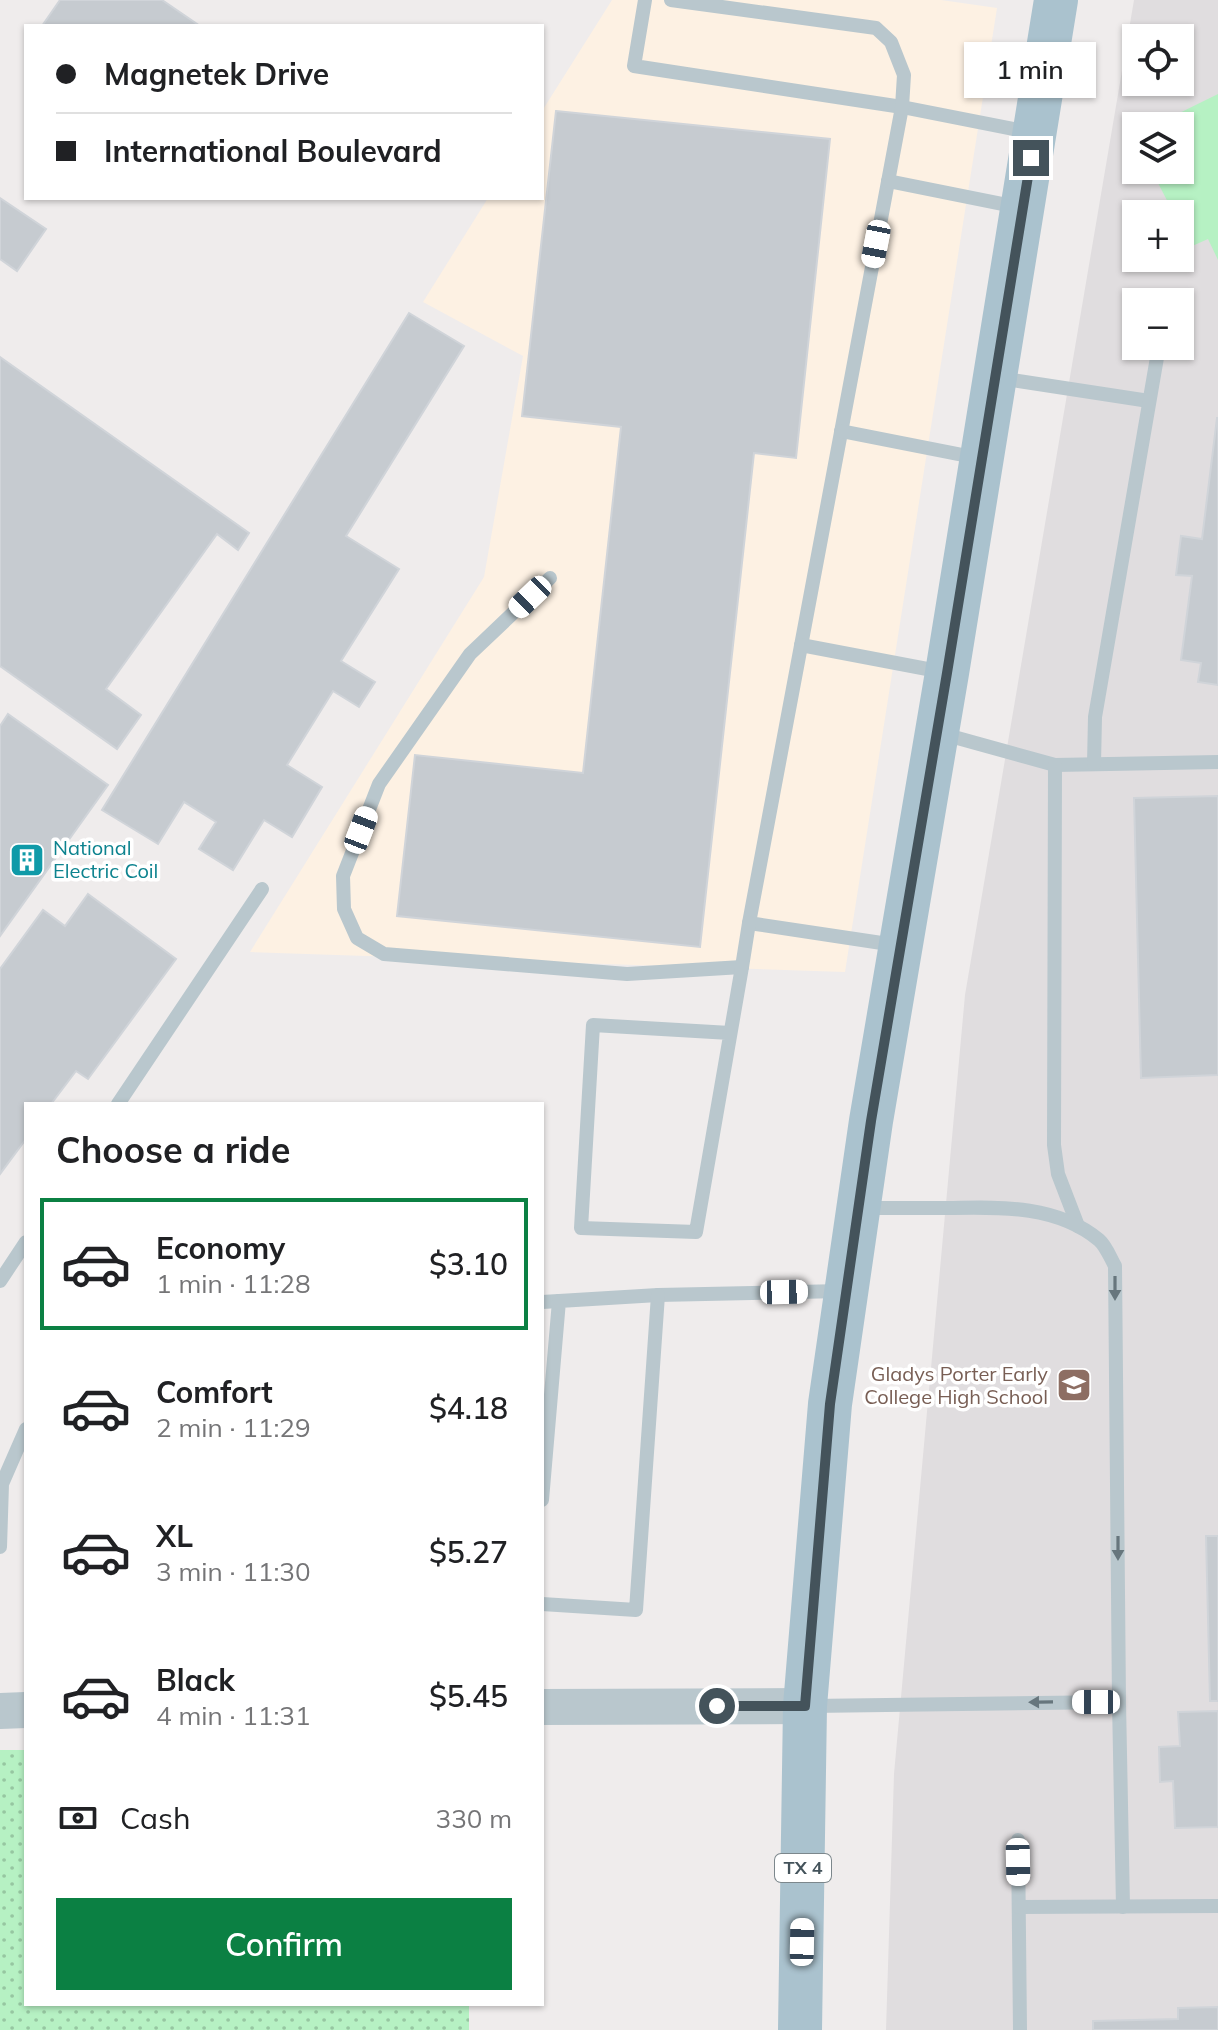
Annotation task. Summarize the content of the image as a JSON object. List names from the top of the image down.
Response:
{
  "streets": {
    "main road": ["TX 4"]
  },
  "places": {
    "building": ["National Electric Coil"],
    "school or university": ["Gladys Porter Early College High School"]
  },
  "page": {
    "map_buttons": ["+", "−"],
    "banner": ["Magnetek Drive", "International Boulevard"],
    "bubble": "1 min",
    "heading": "Choose a ride",
    "list": [
      {
        "name": "Economy",
        "note": "1 min · 11:28",
        "value": "$3.10"
      },
      {
        "name": "Comfort",
        "note": "2 min · 11:29",
        "value": "$4.18"
      },
      {
        "name": "XL",
        "note": "3 min · 11:30",
        "value": "$5.27"
      },
      {
        "name": "Black",
        "note": "4 min · 11:31",
        "value": "$5.45"
      }
    ],
    "pay": ["Cash", "330 m"],
    "buttons": "Confirm"
  }
}
